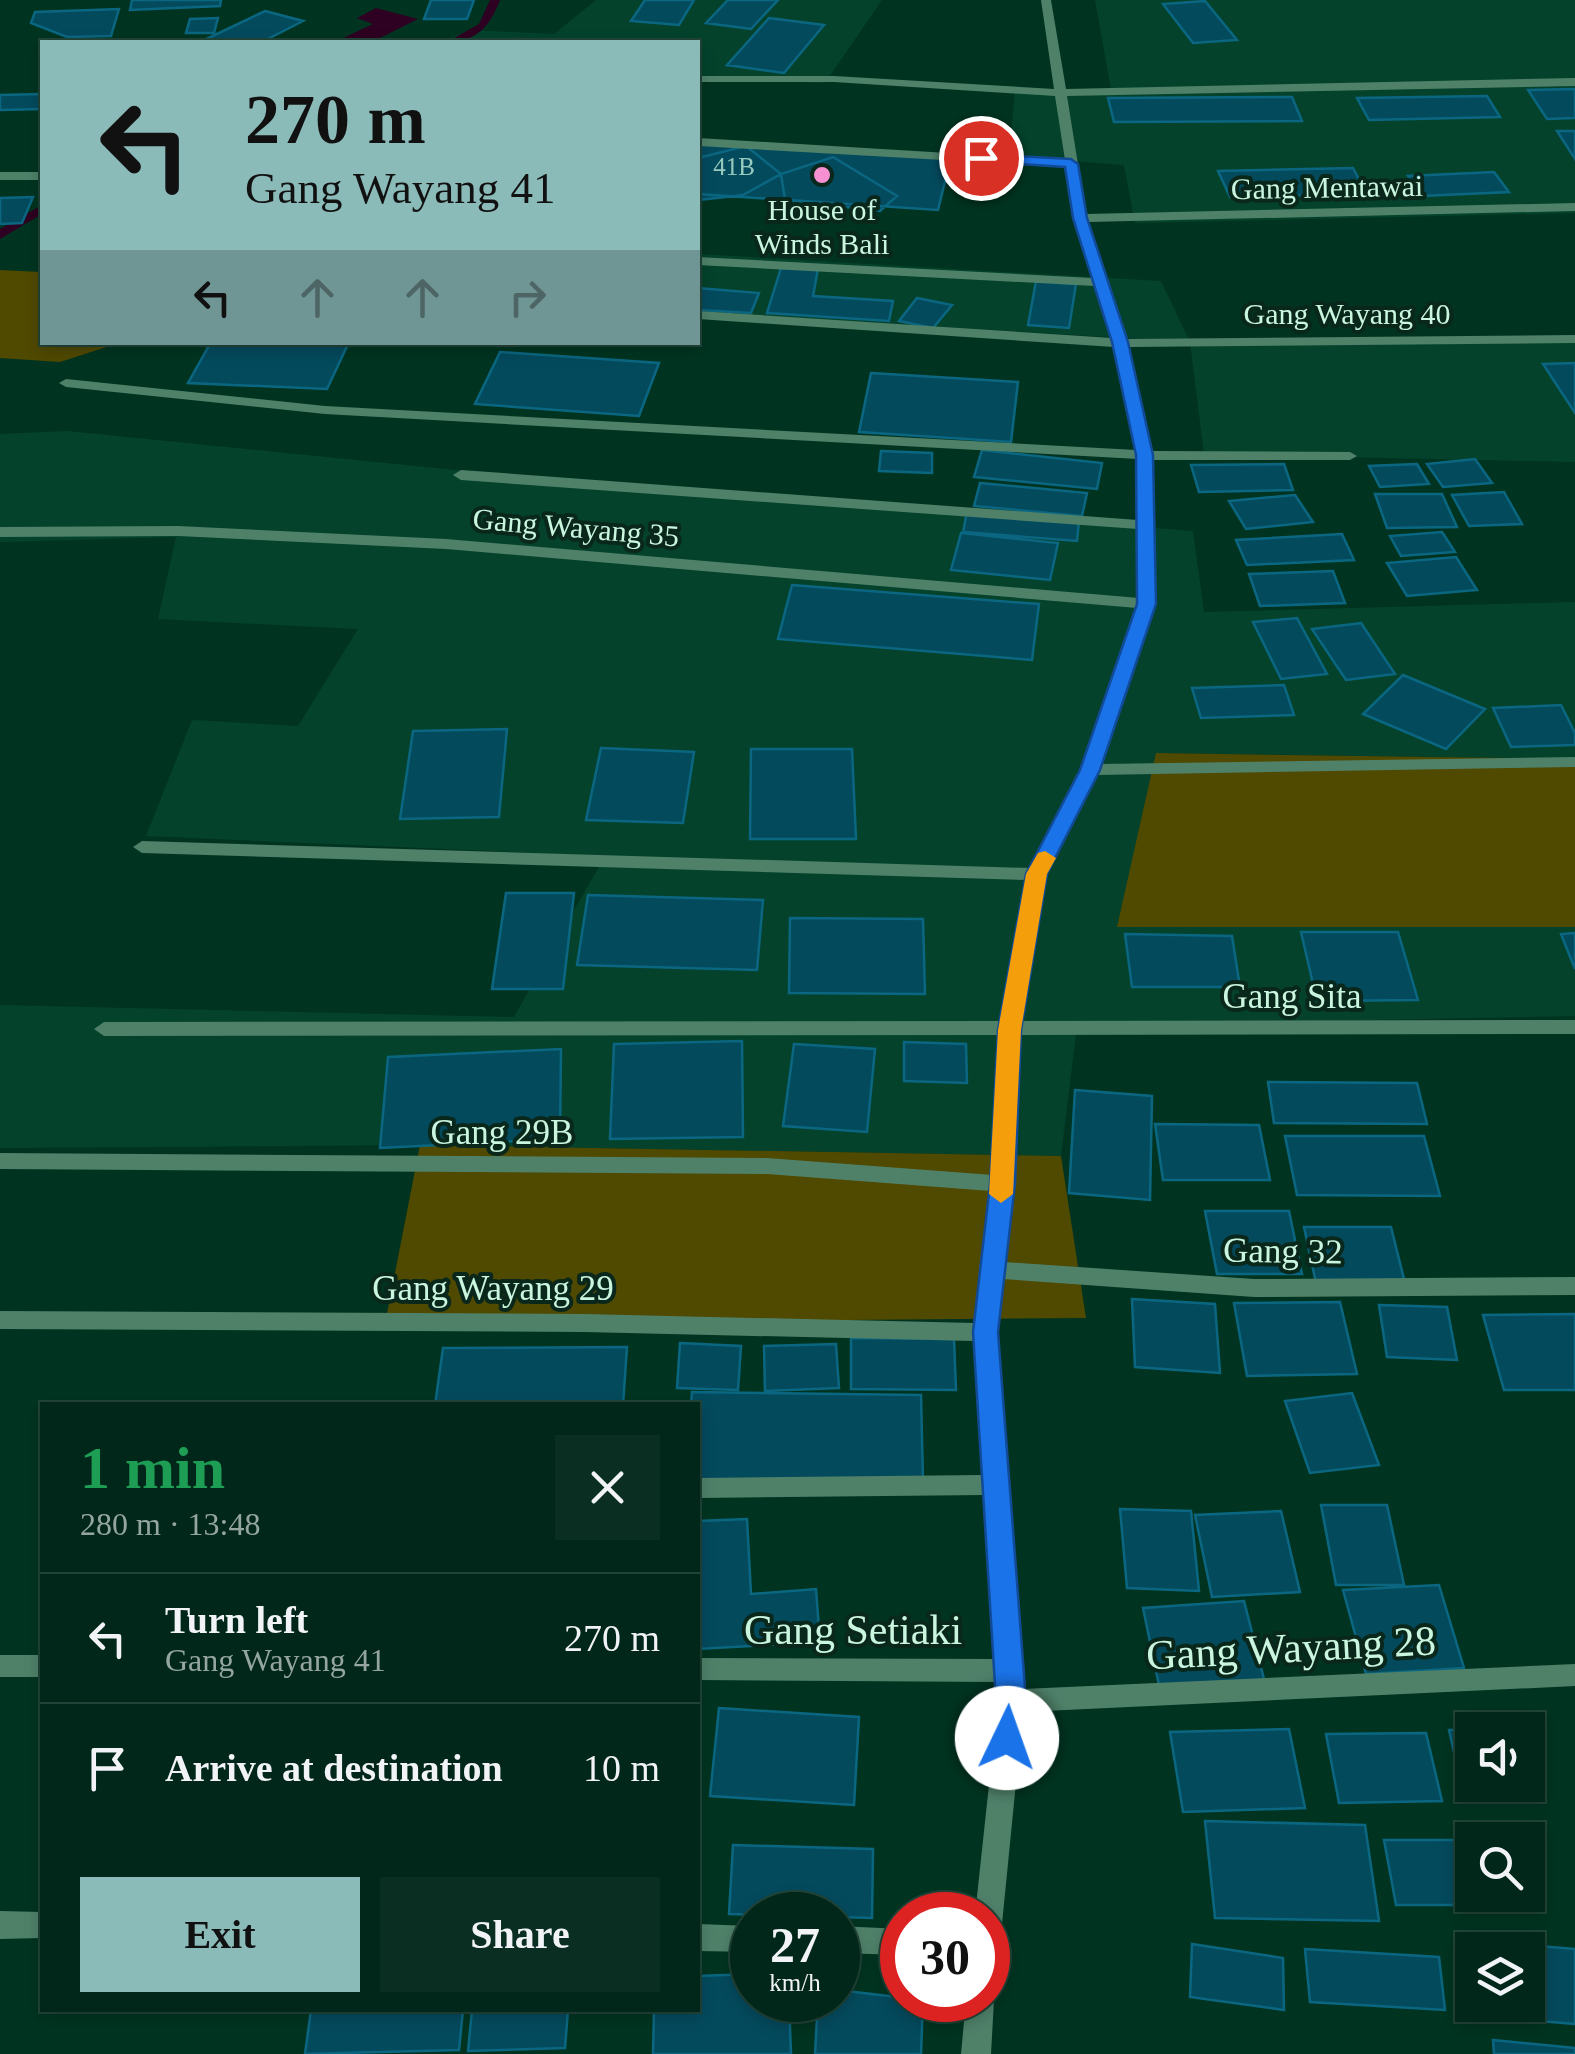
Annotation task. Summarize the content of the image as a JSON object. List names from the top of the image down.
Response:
{
  "streets": {
    "street": [
      "Gang Mentawai",
      "Gang Wayang 40",
      "Gang Wayang 35",
      "Gang Sita",
      "Gang 29B",
      "Gang 32",
      "Gang Wayang 29",
      "Gang Setiaki",
      "Gang Wayang 28"
    ]
  },
  "places": ["House of Winds Bali"],
  "house_numbers": ["41B"],
  "page": {
    "turn": ["270 m", "Gang Wayang 41"],
    "heading": ["1 min", "280 m · 13:48"],
    "list": [
      {
        "name": "Turn left",
        "note": "Gang Wayang 41",
        "value": "270 m"
      },
      {
        "name": "Arrive at destination",
        "value": "10 m"
      }
    ],
    "buttons": ["Exit", "Share"],
    "speed": "27 km/h",
    "limit": "30"
  }
}
